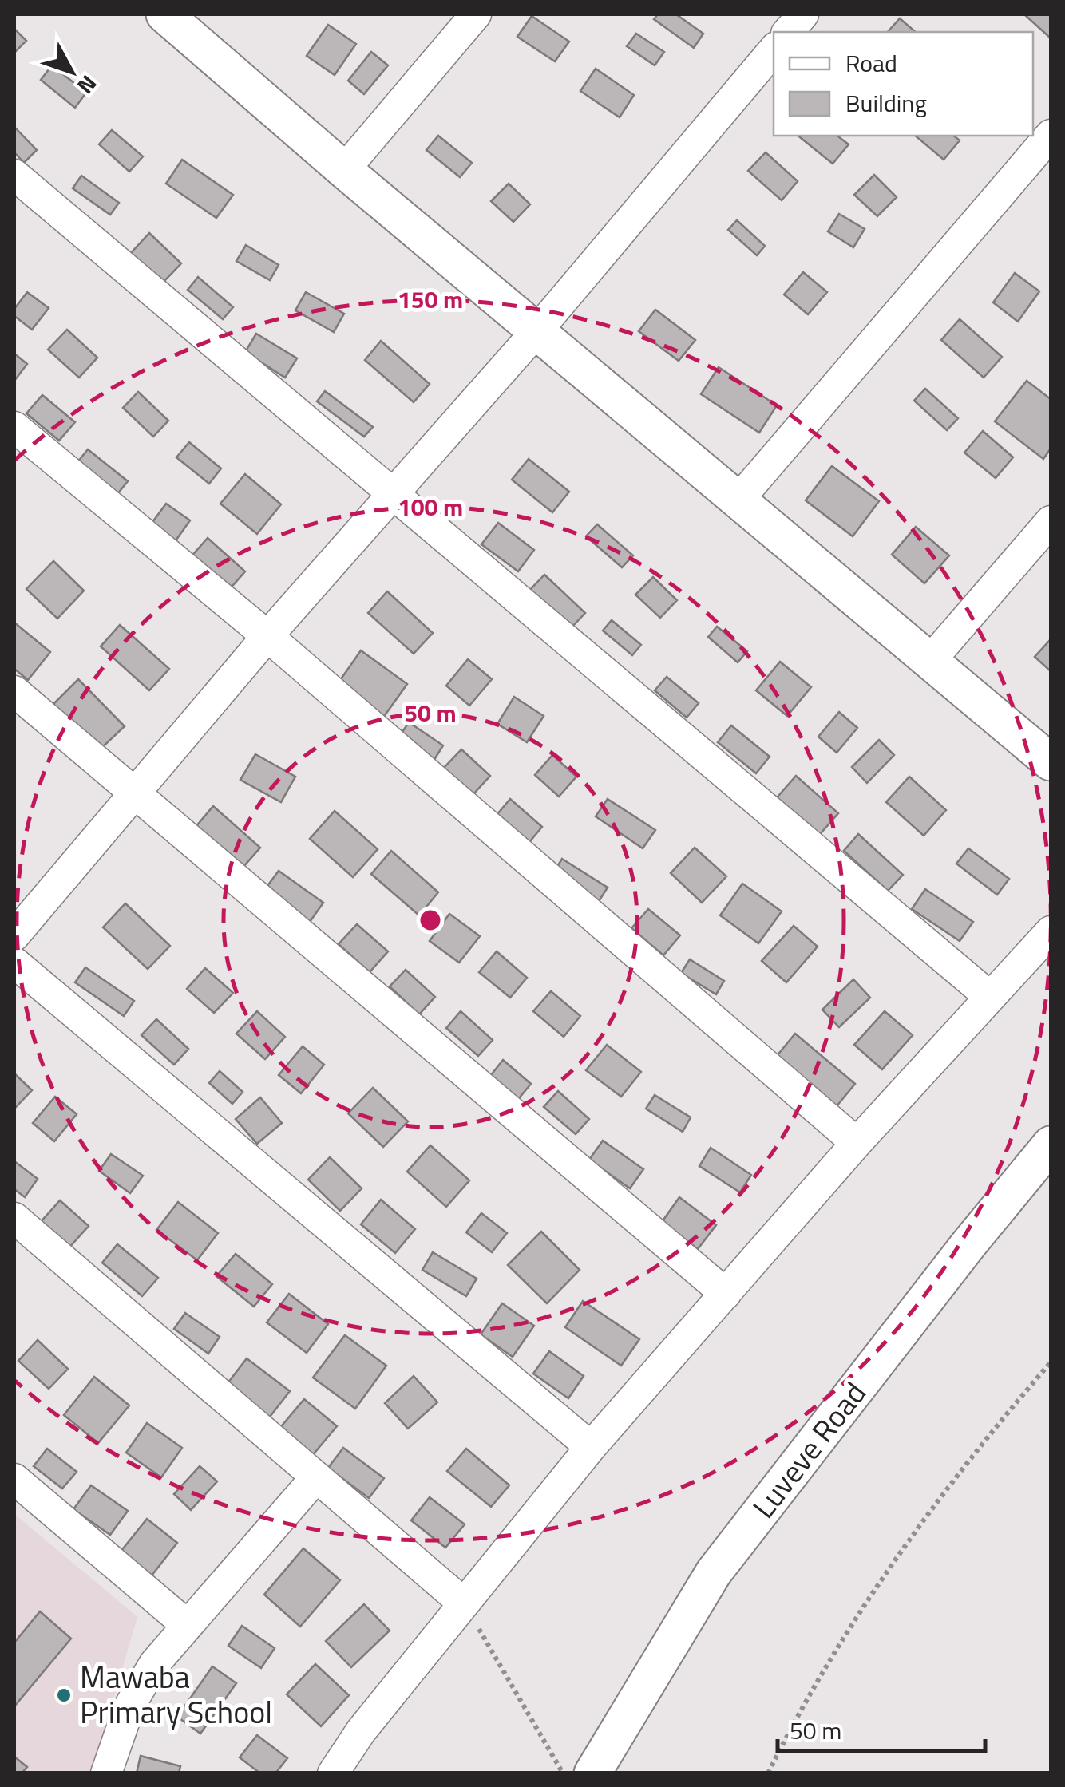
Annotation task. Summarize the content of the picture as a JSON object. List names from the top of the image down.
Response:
{
  "streets": {
    "street": ["Luveve Road"]
  },
  "places": ["Mawaba Primary School"],
  "legend": ["Road", "Building"],
  "scale_bar": "50 m",
  "north": "bottom right",
  "rings": ["150 m", "100 m", "50 m"]
}
